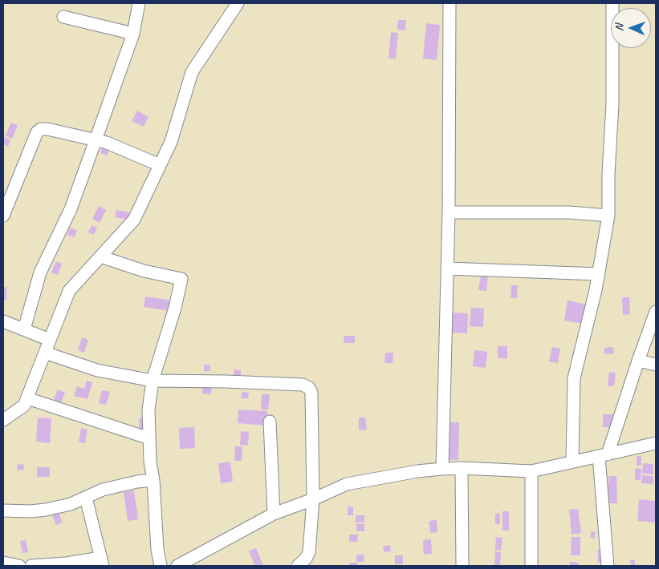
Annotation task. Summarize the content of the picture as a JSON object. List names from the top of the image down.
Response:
{
  "north": "left"
}
